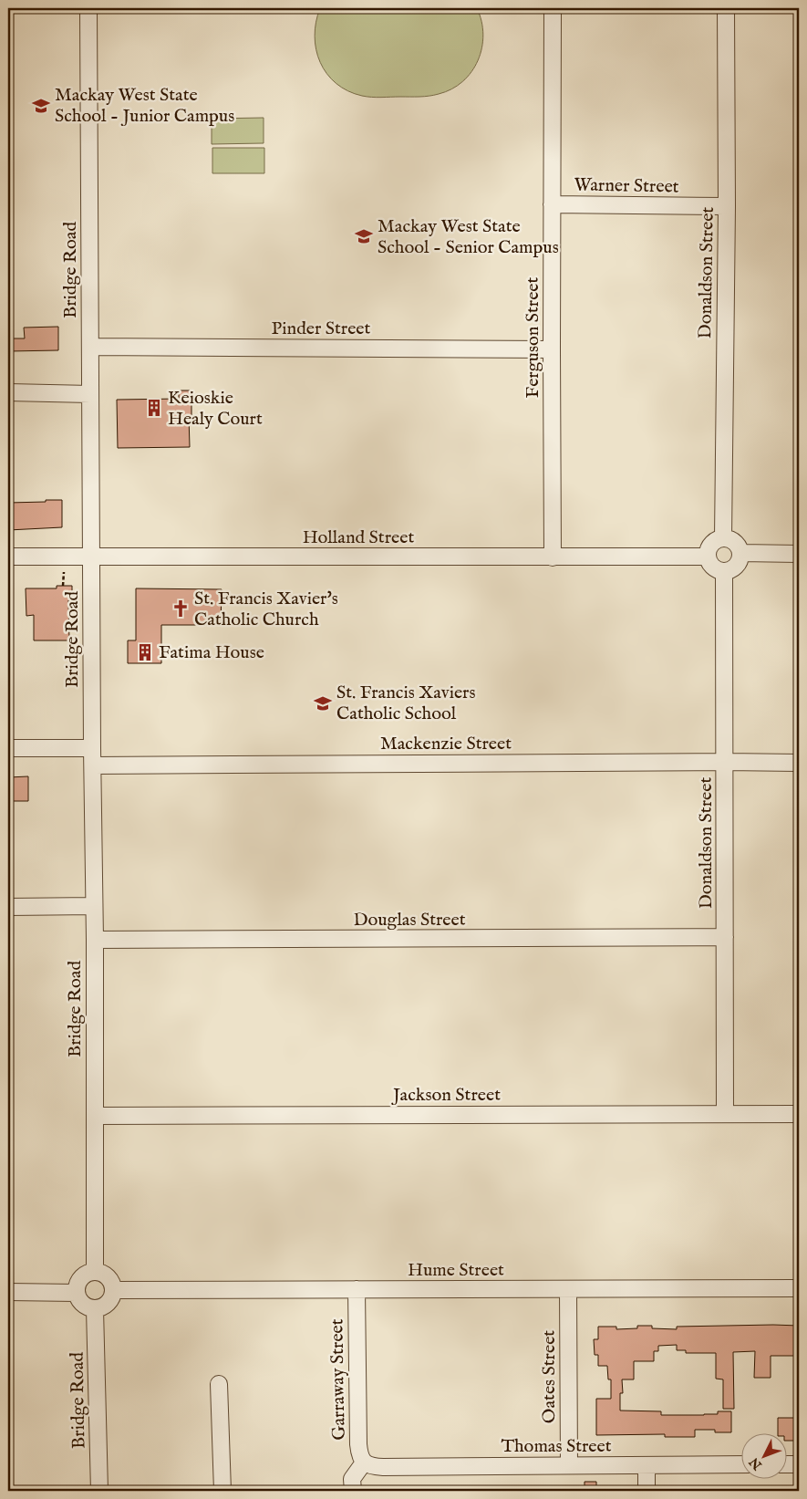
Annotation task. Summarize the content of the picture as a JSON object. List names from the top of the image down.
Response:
{
  "streets": {
    "street": [
      "Warner Street",
      "Bridge Road",
      "Donaldson Street",
      "Pinder Street",
      "Ferguson Street",
      "Holland Street",
      "Mackenzie Street",
      "Douglas Street",
      "Jackson Street",
      "Hume Street",
      "Oates Street",
      "Garraway Street",
      "Thomas Street"
    ]
  },
  "crossings": [
    ["Warner Street", "Donaldson Street"],
    ["Warner Street", "Ferguson Street"],
    ["Bridge Road", "Pinder Street"],
    ["Bridge Road", "Holland Street"],
    ["Bridge Road", "Mackenzie Street"],
    ["Bridge Road", "Douglas Street"],
    ["Bridge Road", "Jackson Street"],
    ["Bridge Road", "Hume Street"],
    ["Donaldson Street", "Holland Street"],
    ["Donaldson Street", "Mackenzie Street"],
    ["Donaldson Street", "Douglas Street"],
    ["Donaldson Street", "Jackson Street"],
    ["Pinder Street", "Ferguson Street"],
    ["Ferguson Street", "Holland Street"],
    ["Hume Street", "Oates Street"],
    ["Hume Street", "Garraway Street"],
    ["Oates Street", "Thomas Street"],
    ["Garraway Street", "Thomas Street"]
  ],
  "places": {
    "school or university": ["Mackay West State School - Junior Campus", "Mackay West State School - Senior Campus", "St. Francis Xaviers Catholic School"],
    "building": ["Keioskie Healy Court", "Fatima House"],
    "church": ["St. Francis Xavier's Catholic Church"]
  },
  "north": "bottom left"
}
